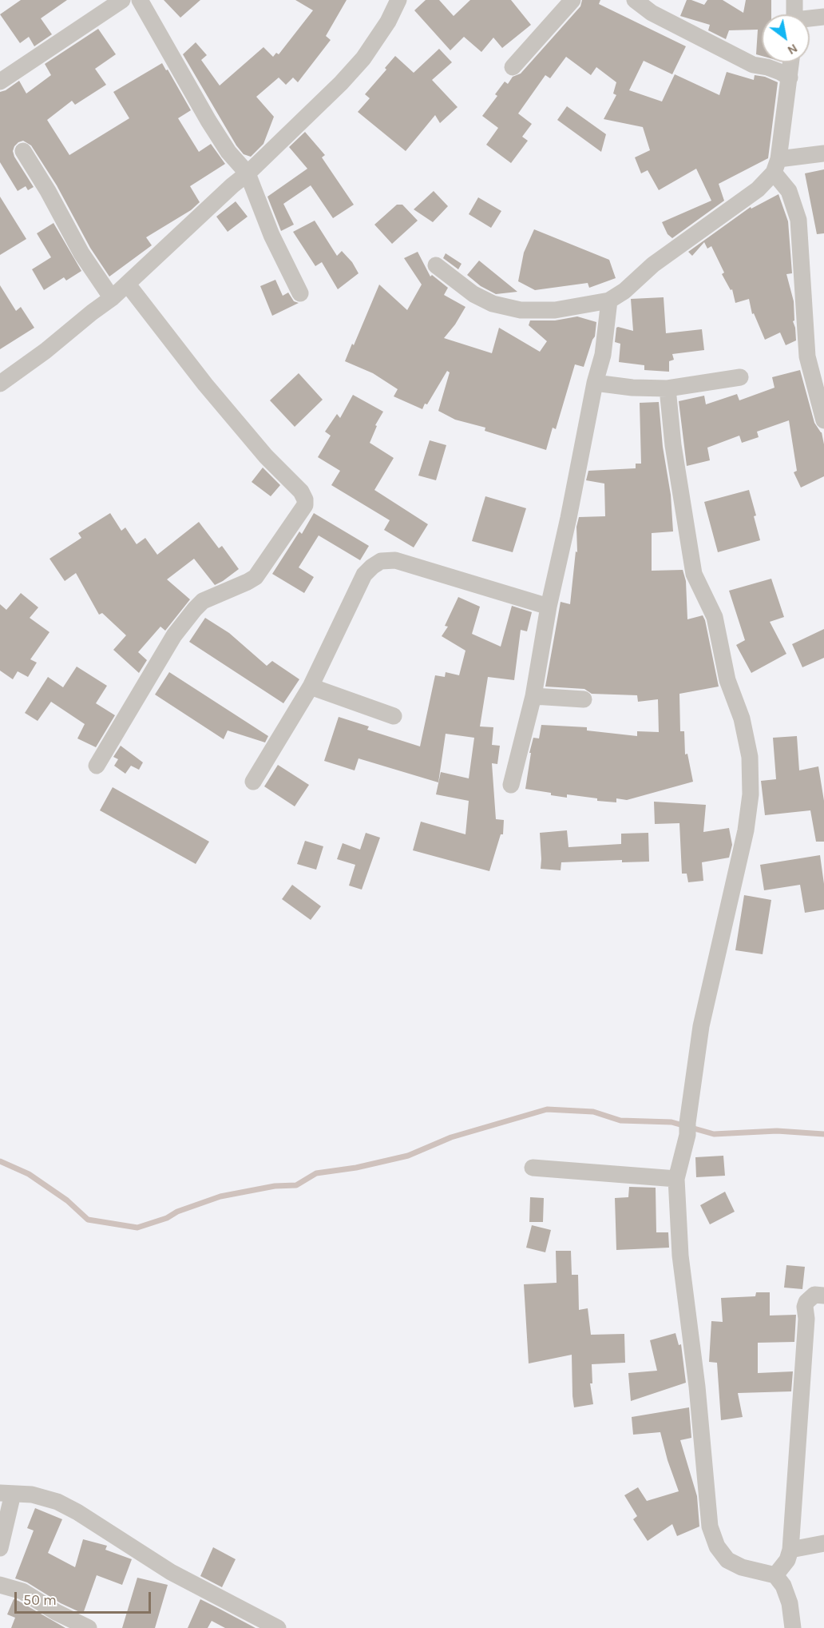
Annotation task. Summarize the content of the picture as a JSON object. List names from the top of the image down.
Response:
{
  "scale_bar": "50 m",
  "north": "bottom right"
}
